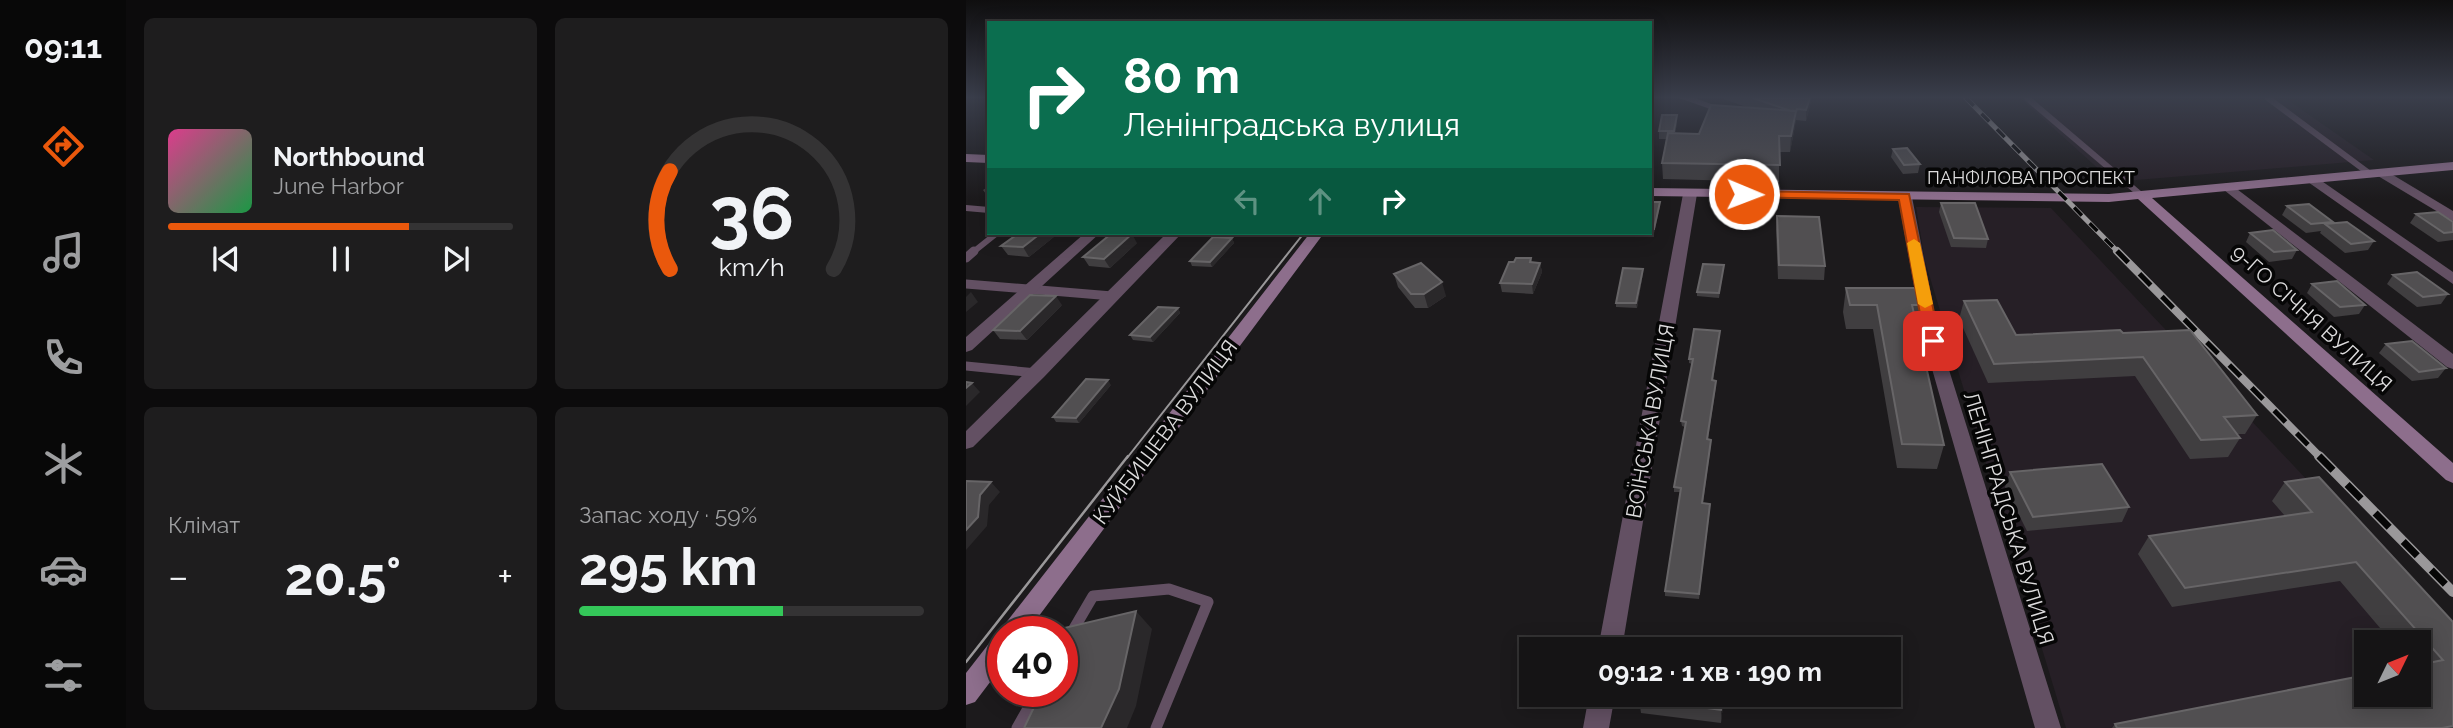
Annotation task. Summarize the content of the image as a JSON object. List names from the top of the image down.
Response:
{
  "streets": {
    "street": [
      "ПАНФІЛОВА ПРОСПЕКТ",
      "9-ГО СІЧНЯ ВУЛИЦЯ",
      "ВОЇНСЬКА ВУЛИЦЯ",
      "КУЙБИШЕВА ВУЛИЦЯ",
      "ЛЕНІНГРАДСЬКА ВУЛИЦЯ"
    ]
  },
  "crossings": [
    ["ПАНФІЛОВА ПРОСПЕКТ", "9-ГО СІЧНЯ ВУЛИЦЯ"],
    ["ПАНФІЛОВА ПРОСПЕКТ", "ВОЇНСЬКА ВУЛИЦЯ"],
    ["ПАНФІЛОВА ПРОСПЕКТ", "ЛЕНІНГРАДСЬКА ВУЛИЦЯ"]
  ],
  "north": "top right",
  "page": {
    "tabs": "09:11",
    "turn": ["80 m", "Ленінградська вулиця"],
    "song": ["Northbound", "June Harbor"],
    "tile": [
      "Клімат",
      ["Запас ходу · 59%", "295 km"]
    ],
    "heat": ["−", "20.5°", "+"],
    "limit": "40",
    "trip": "09:12 · 1 хв · 190 m",
    "gauge": ["36", "km/h"]
  }
}
